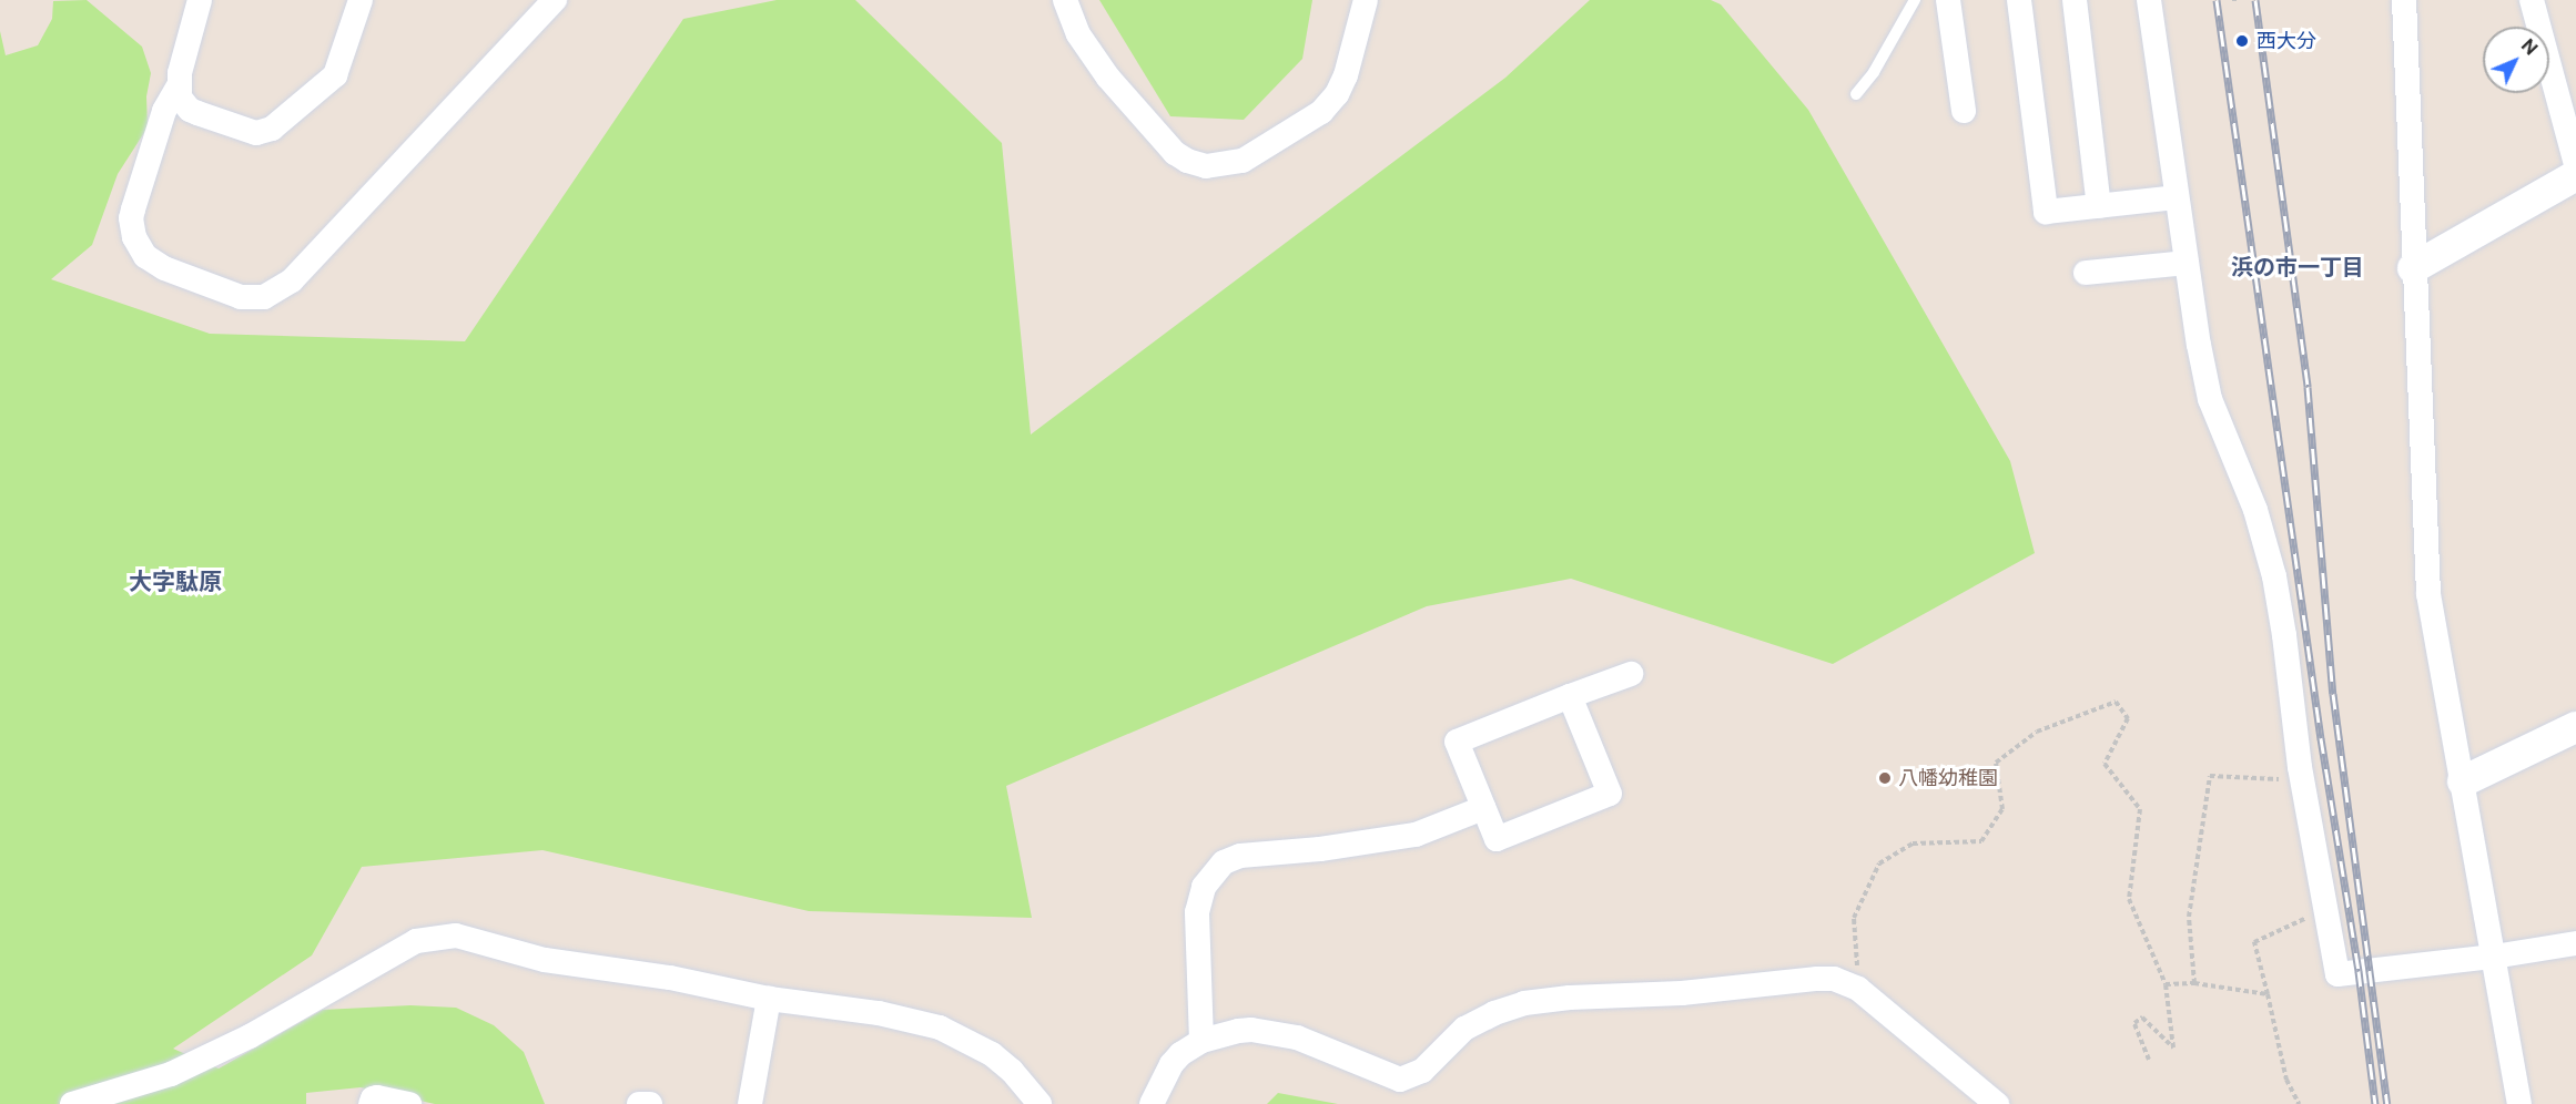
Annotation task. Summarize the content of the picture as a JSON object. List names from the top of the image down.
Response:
{
  "districts": ["浜の市一丁目", "大字駄原"],
  "places": ["西大分", "八幡幼稚園"],
  "north": "top right"
}
